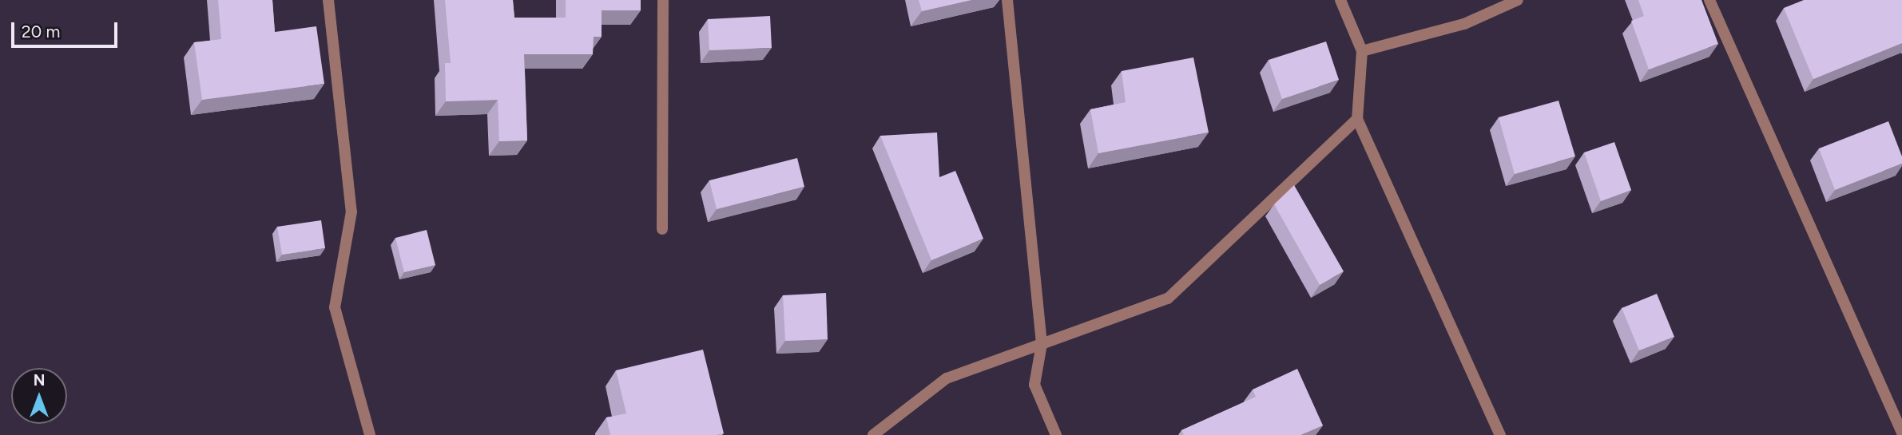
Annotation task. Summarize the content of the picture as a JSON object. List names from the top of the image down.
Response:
{
  "scale_bar": "20 m",
  "north": "top"
}
